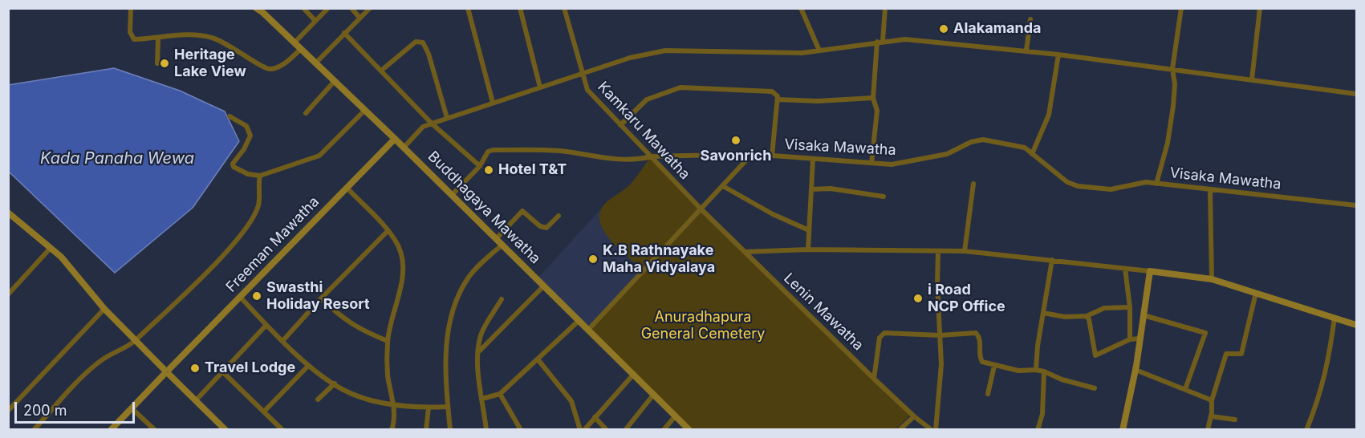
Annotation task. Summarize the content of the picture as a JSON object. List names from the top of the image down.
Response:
{
  "streets": {
    "main road": ["Buddhagaya Mawatha", "Freeman Mawatha"],
    "street": ["Kamkaru Mawatha", "Visaka Mawatha", "Lenin Mawatha"]
  },
  "crossings": [
    ["Kamkaru Mawatha", "Visaka Mawatha"],
    ["Kamkaru Mawatha", "Lenin Mawatha"],
    ["Buddhagaya Mawatha", "Freeman Mawatha"]
  ],
  "water": ["Kada Panaha Wewa"],
  "parks": ["Anuradhapura General Cemetery"],
  "places": [
    "Alakamanda",
    "Heritage Lake View",
    "Savonrich",
    "Hotel T&T",
    "K.B Rathnayake Maha Vidyalaya",
    "Swasthi Holiday Resort",
    "i Road NCP Office",
    "Travel Lodge"
  ],
  "scale_bar": "200 m"
}
